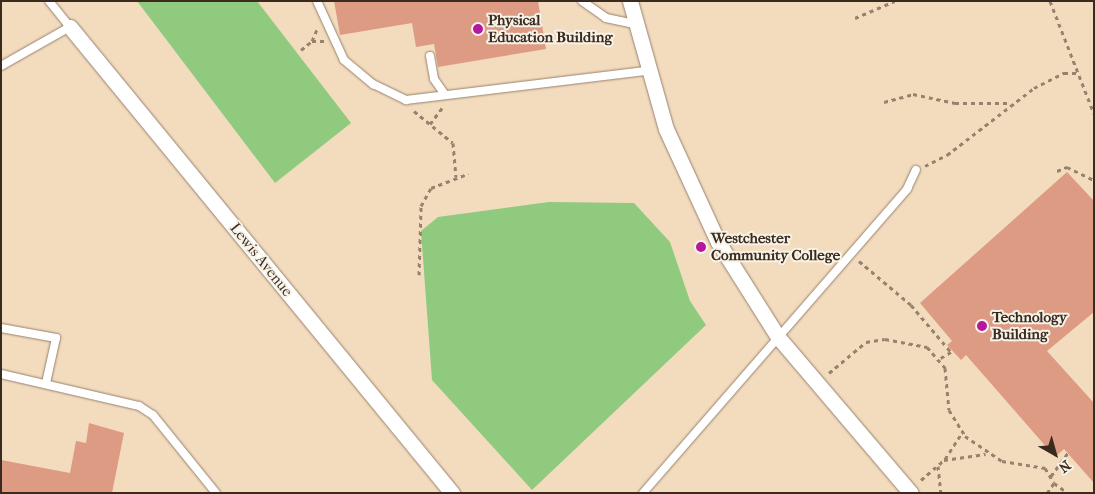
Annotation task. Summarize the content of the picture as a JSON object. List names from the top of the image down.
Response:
{
  "streets": {
    "street": ["Lewis Avenue"]
  },
  "places": ["Physical Education Building", "Westchester Community College", "Technology Building"],
  "north": "bottom right"
}
